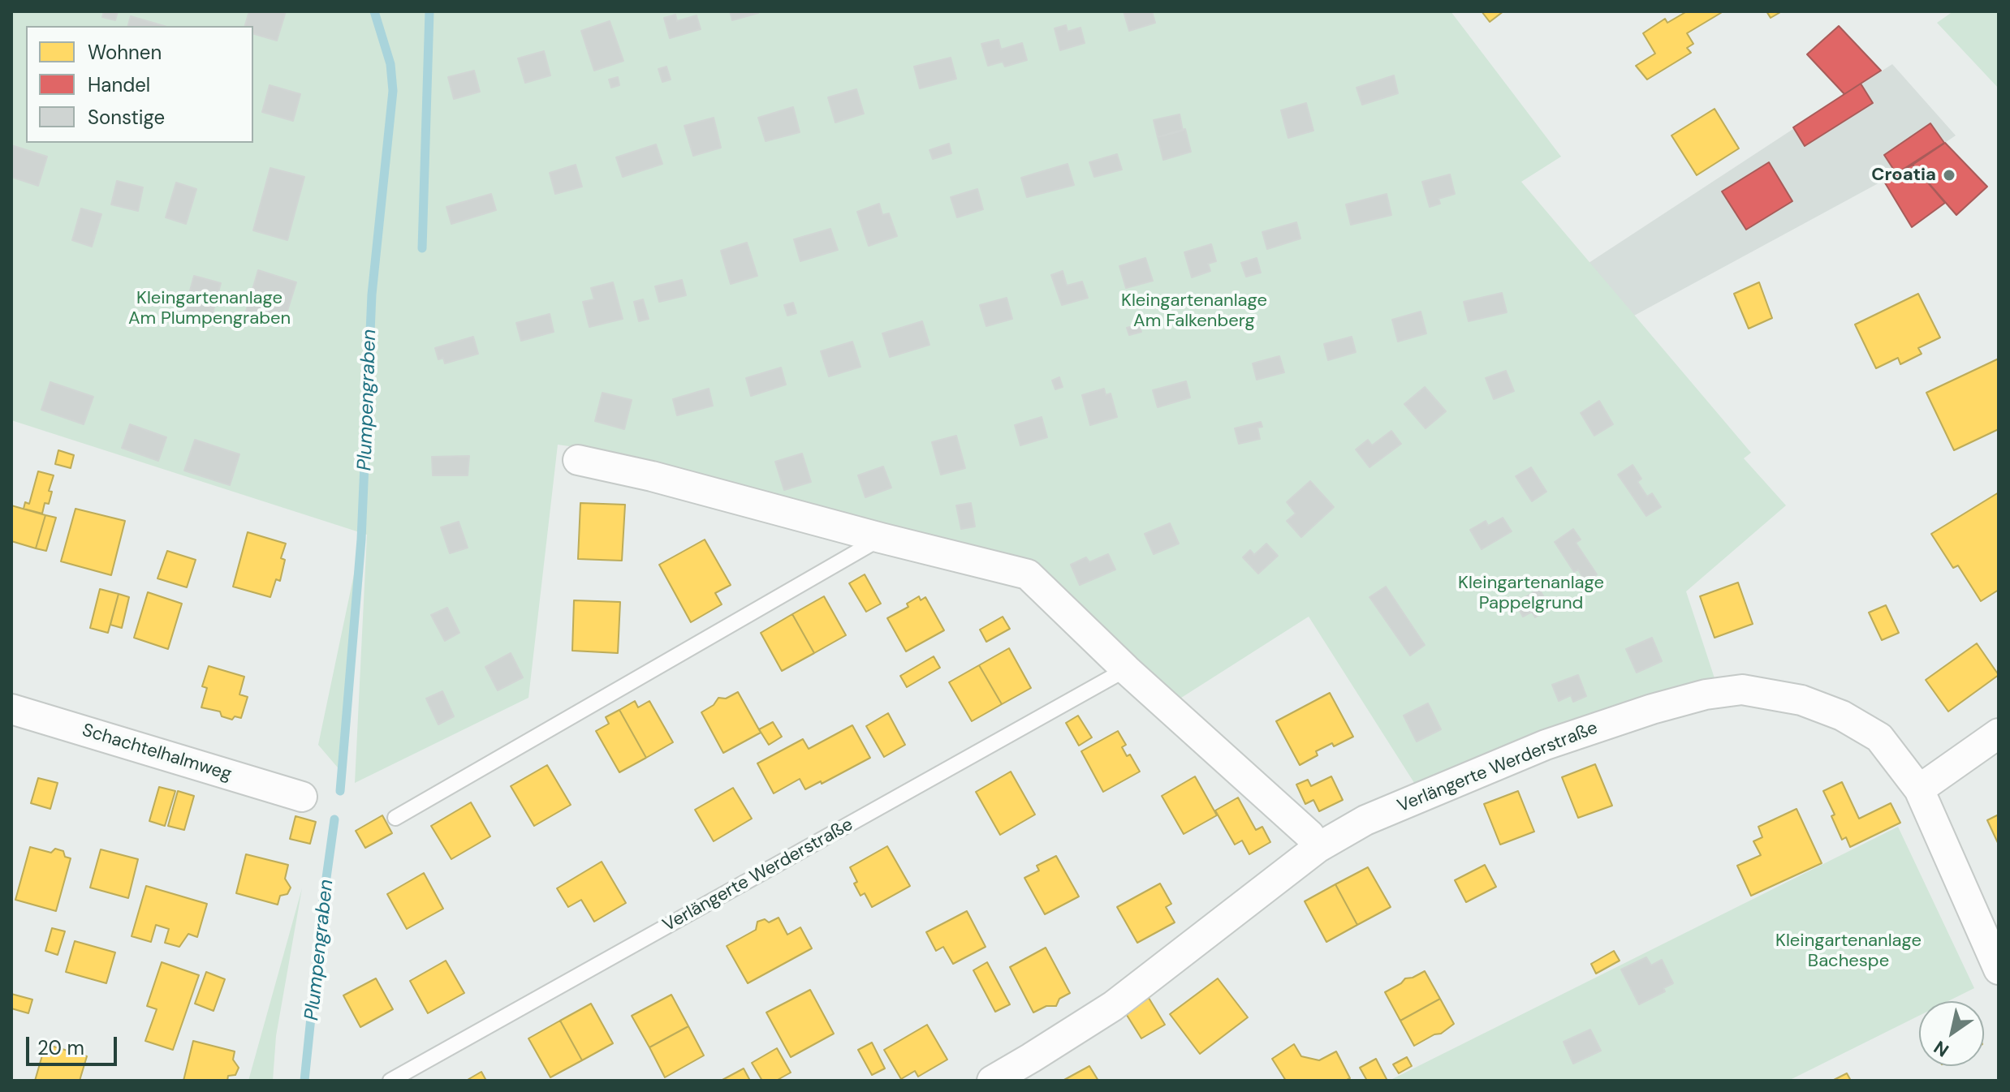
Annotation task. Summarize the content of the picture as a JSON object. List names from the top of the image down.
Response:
{
  "streets": {
    "street": ["Schachtelhalmweg", "Verlängerte Werderstraße"]
  },
  "water": ["Plumpengraben"],
  "parks": [
    "Kleingartenanlage Am Plumpengraben",
    "Kleingartenanlage Am Falkenberg",
    "Kleingartenanlage Pappelgrund",
    "Kleingartenanlage Bachespe"
  ],
  "places": ["Croatia"],
  "legend": ["Wohnen", "Handel", "Sonstige"],
  "scale_bar": "20 m",
  "north": "bottom left"
}
